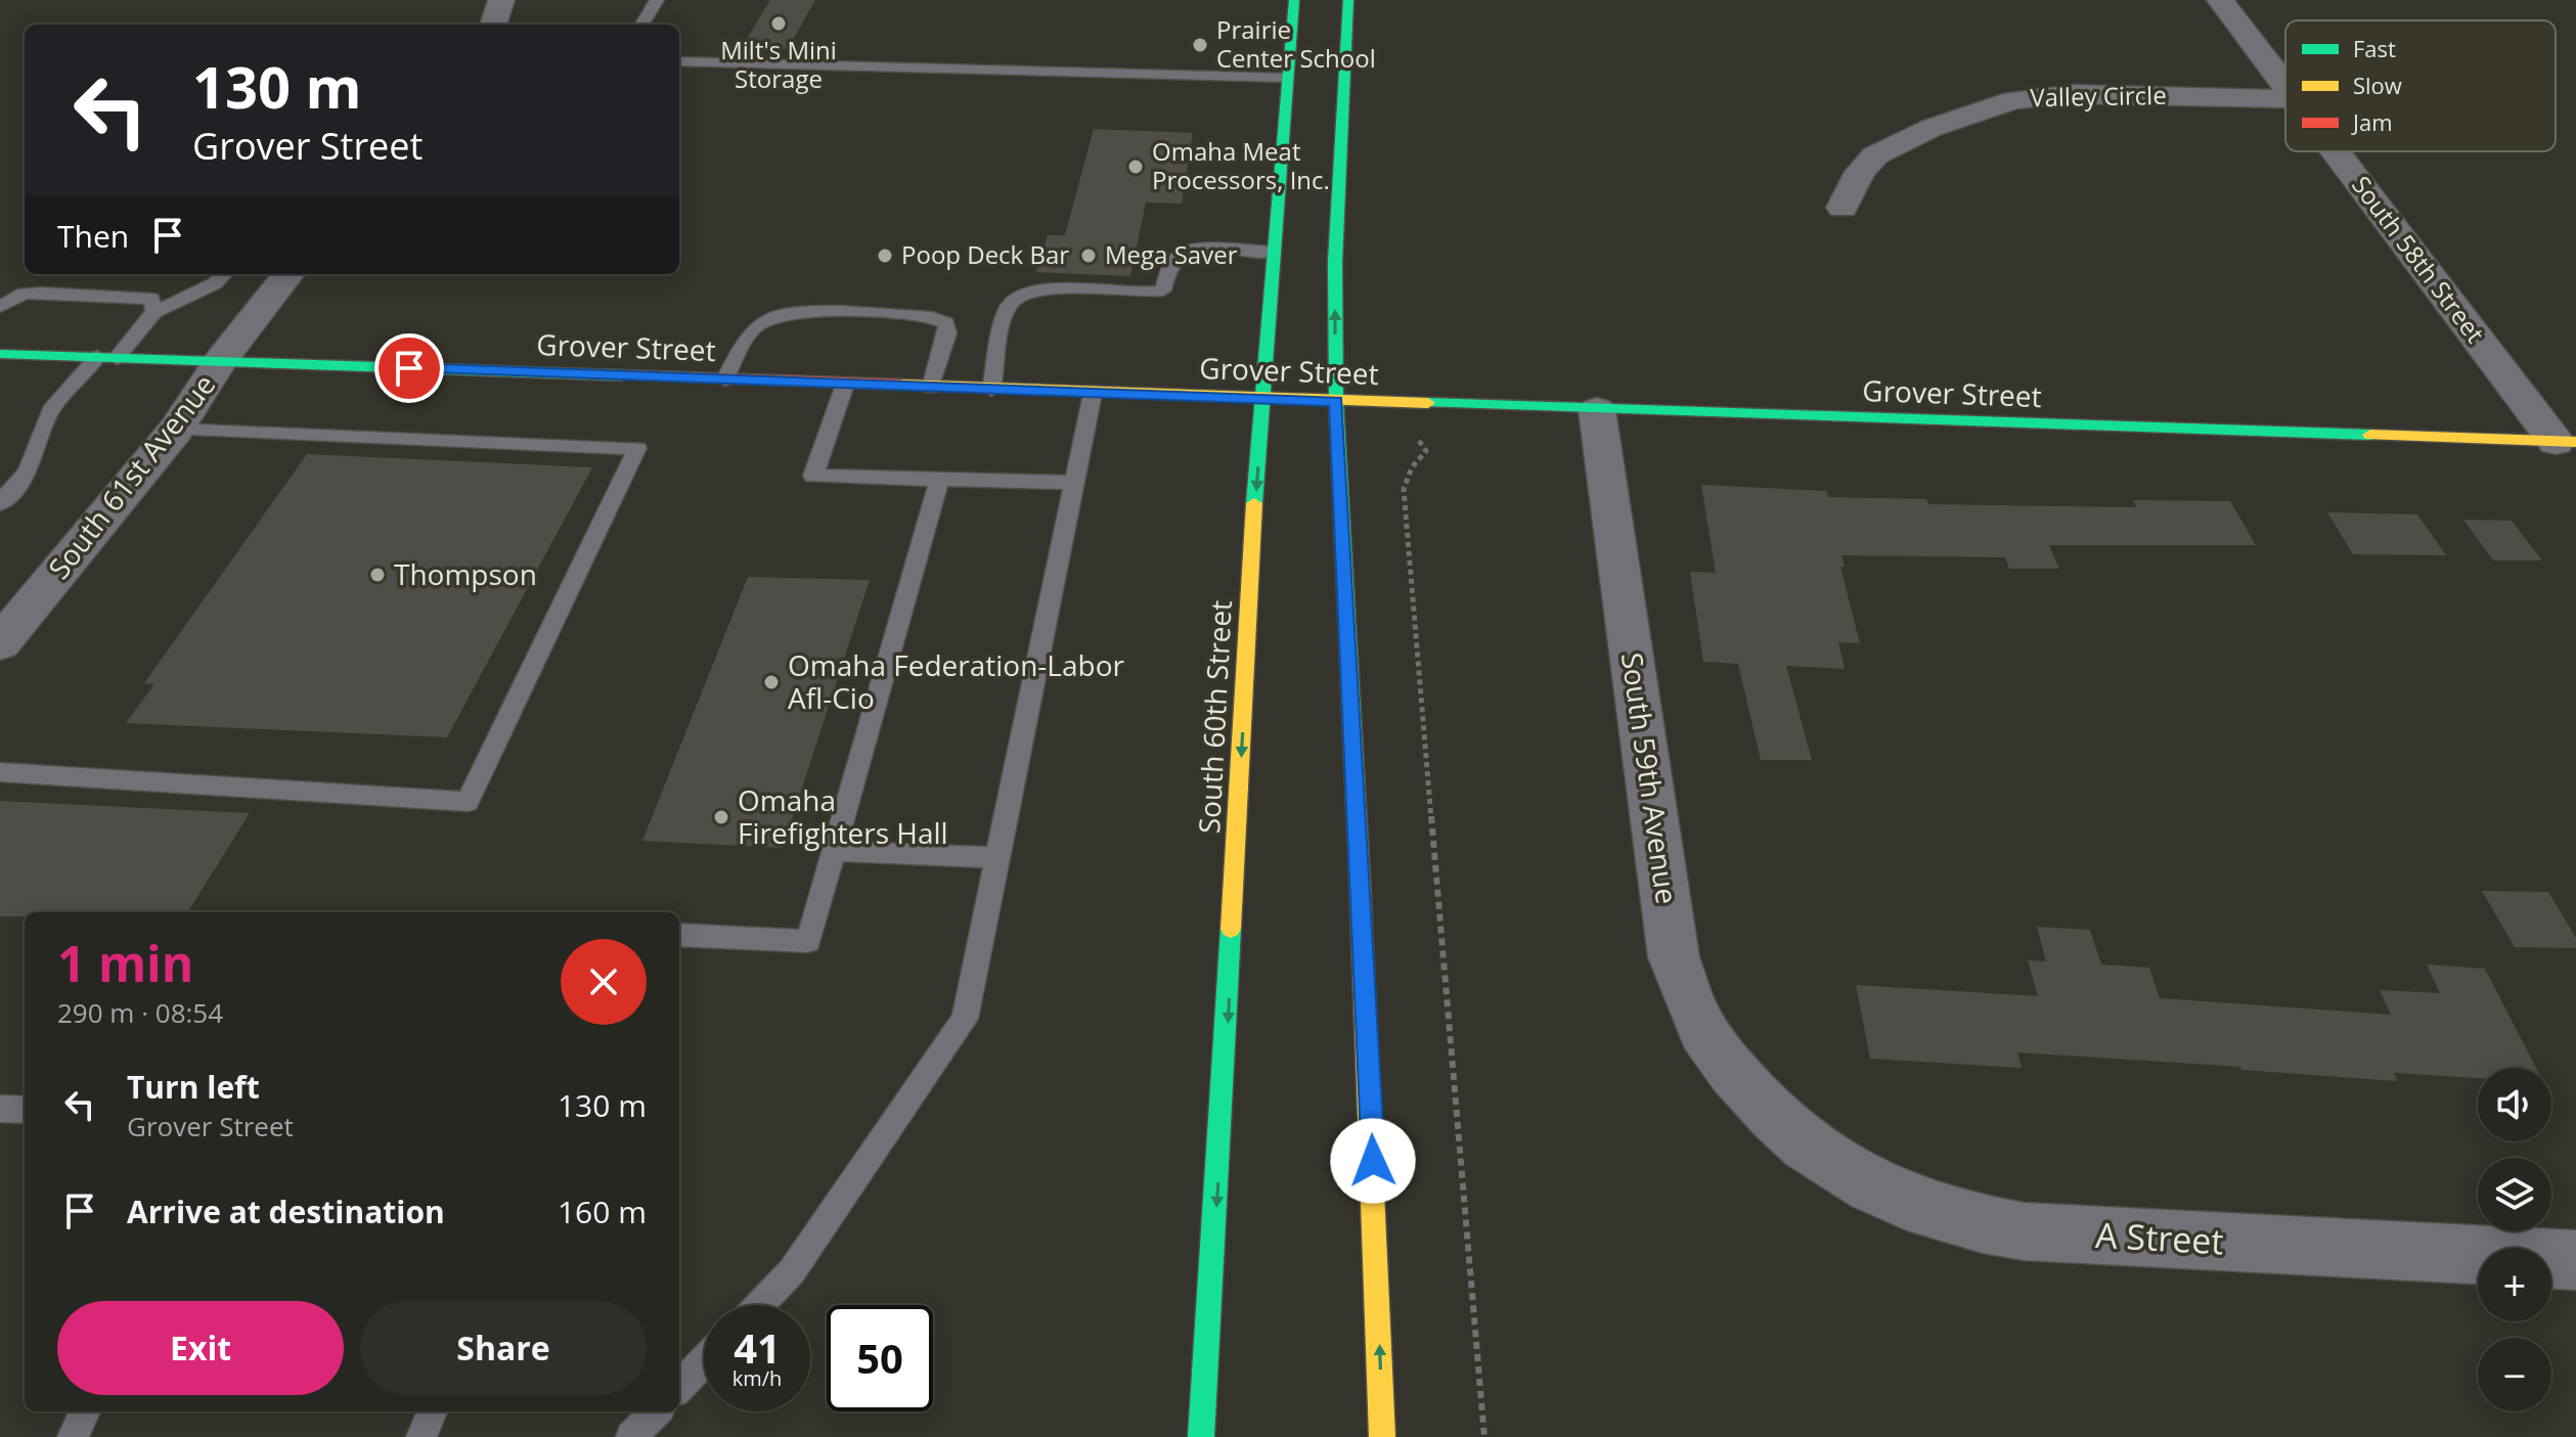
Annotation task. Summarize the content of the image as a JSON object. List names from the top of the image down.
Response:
{
  "streets": {
    "main road": ["Grover Street", "South 60th Street"],
    "street": [
      "Valley Circle",
      "South 58th Street",
      "South 61st Avenue",
      "South 59th Avenue",
      "A Street"
    ]
  },
  "crossings": [
    ["South 58th Street", "Grover Street"],
    ["Grover Street", "South 61st Avenue"],
    ["Grover Street", "South 60th Street"],
    ["Grover Street", "South 59th Avenue"],
    ["South 59th Avenue", "A Street"]
  ],
  "places": [
    "Milt's Mini Storage",
    "Prairie Center School",
    "Omaha Meat Processors, Inc.",
    "Poop Deck Bar",
    "Mega Saver",
    "Thompson",
    "Omaha Federation-Labor Afl-Cio",
    "Omaha Firefighters Hall"
  ],
  "legend": ["Fast", "Slow", "Jam"],
  "page": {
    "turn": ["130 m", "Grover Street"],
    "then": "Then",
    "heading": ["1 min", "290 m · 08:54"],
    "list": [
      {
        "name": "Turn left",
        "note": "Grover Street",
        "value": "130 m"
      },
      {
        "name": "Arrive at destination",
        "value": "160 m"
      }
    ],
    "map_buttons": ["+", "−"],
    "buttons": ["Exit", "Share"],
    "speed": "41 km/h",
    "limit": "50"
  }
}
